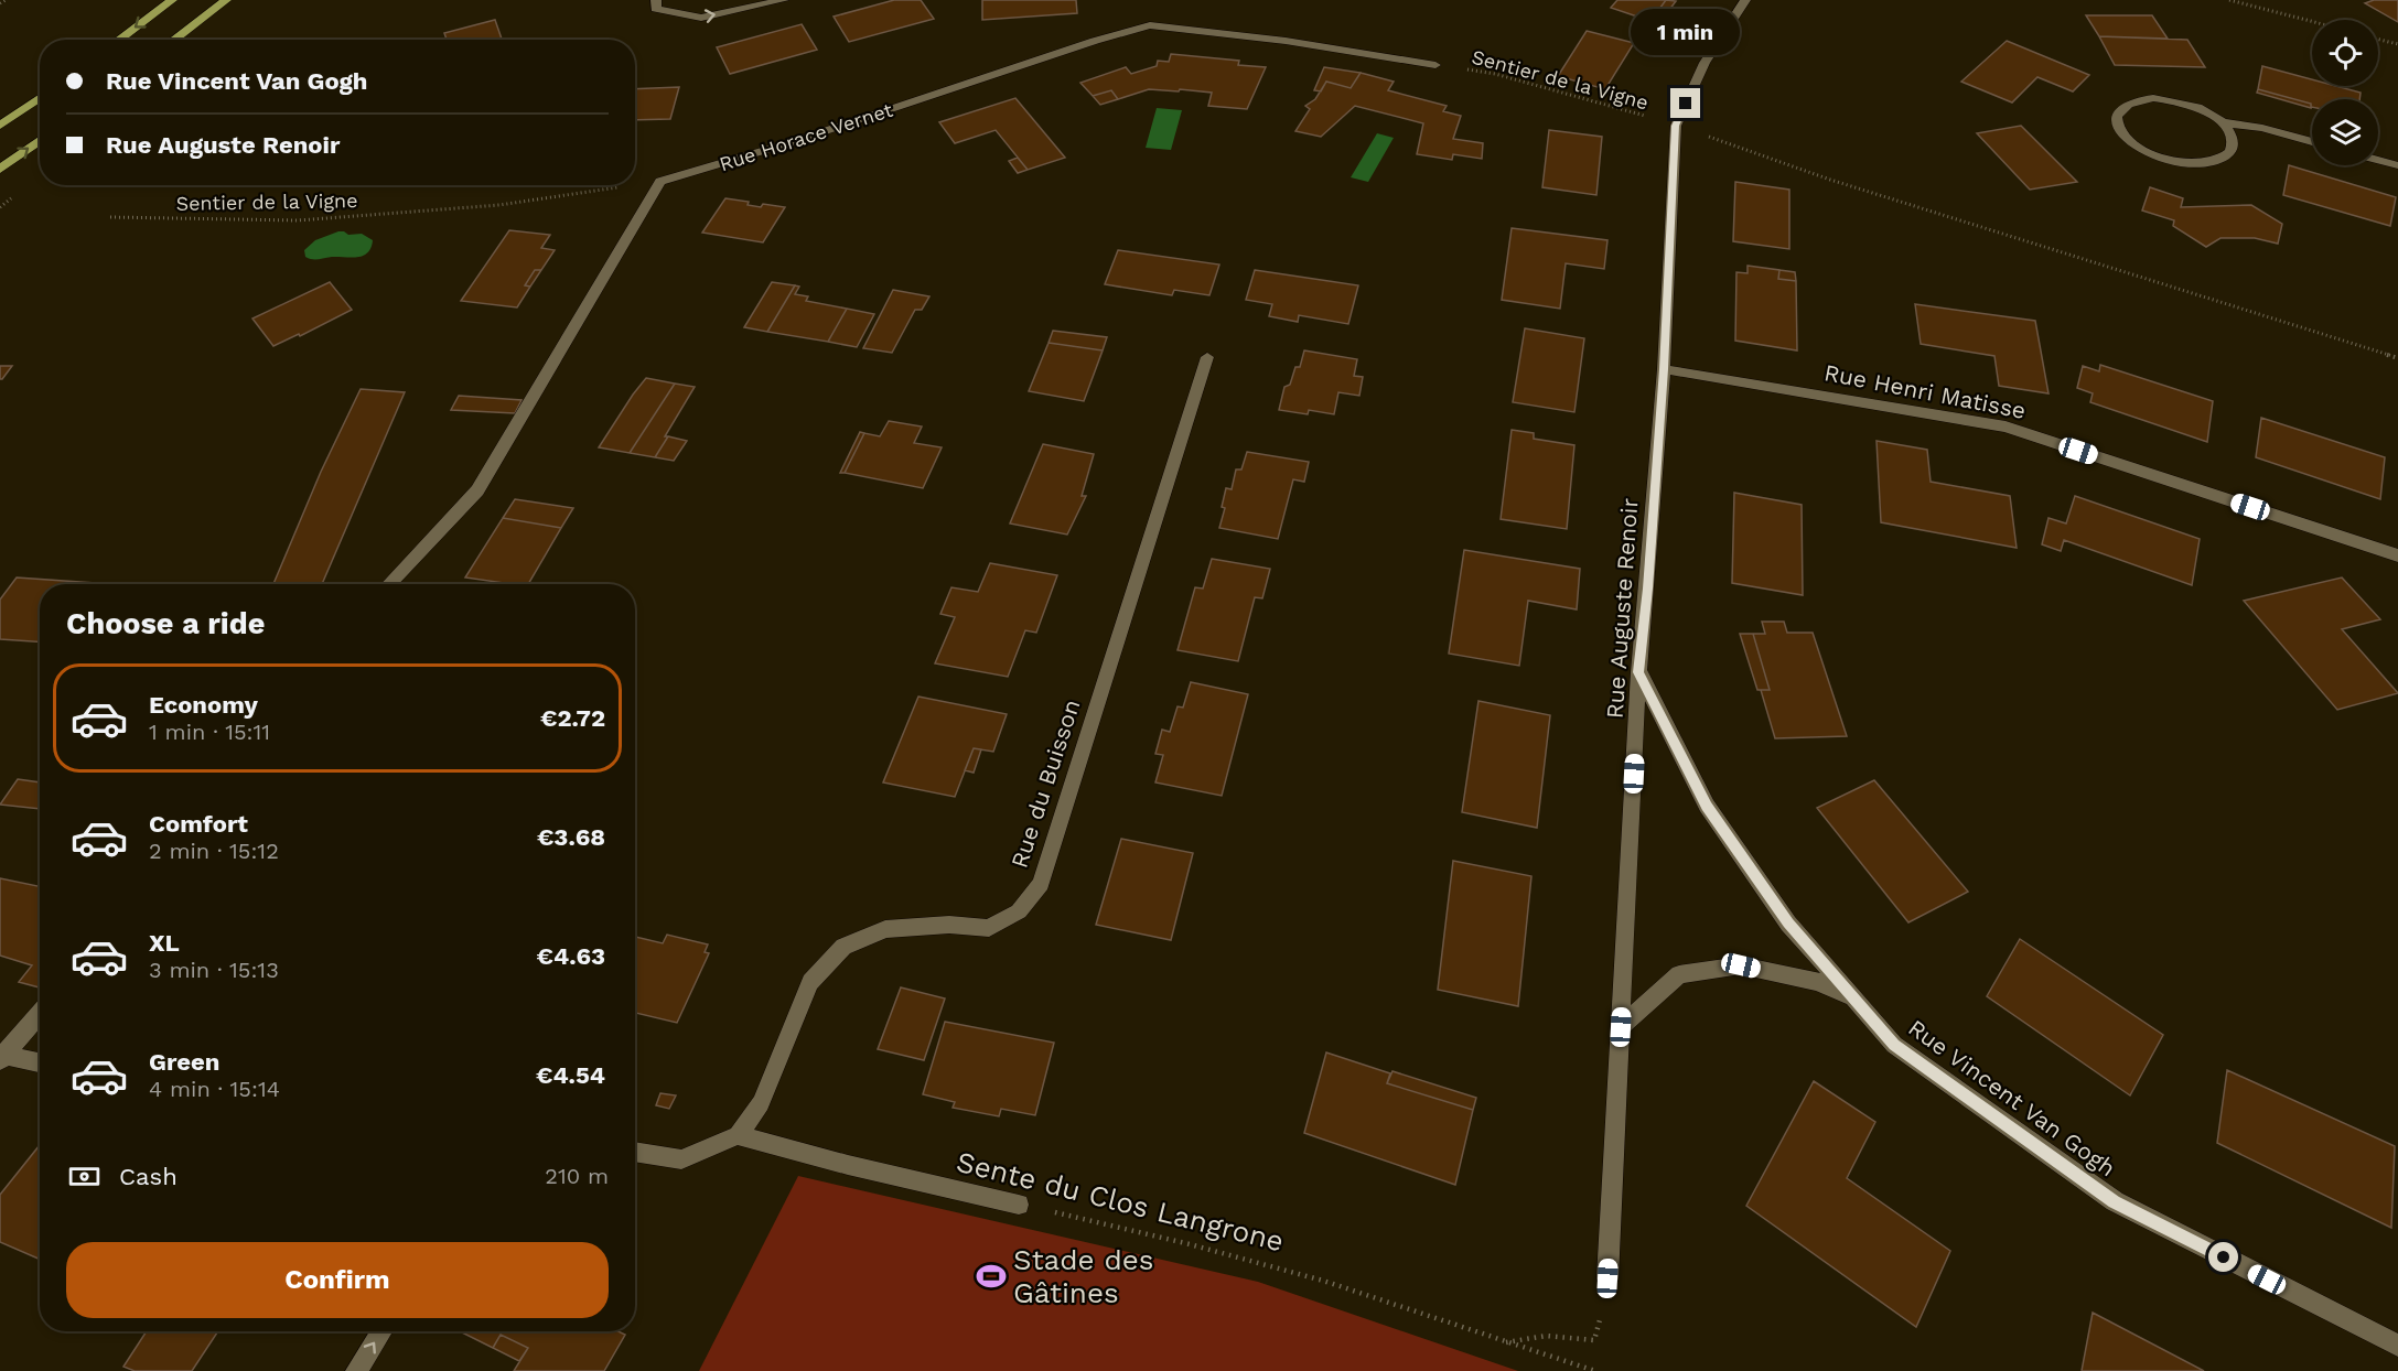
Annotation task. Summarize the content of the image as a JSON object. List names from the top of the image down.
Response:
{
  "streets": {
    "street": [
      "Rue Horace Vernet",
      "Rue Henri Matisse",
      "Rue Auguste Renoir",
      "Rue du Buisson",
      "Rue Vincent Van Gogh",
      "Sente du Clos Langrone"
    ],
    "path": ["Sentier de la Vigne"]
  },
  "crossings": [
    ["Sentier de la Vigne", "Rue Horace Vernet"],
    ["Sentier de la Vigne", "Rue Auguste Renoir"],
    ["Rue Henri Matisse", "Rue Auguste Renoir"],
    ["Rue Auguste Renoir", "Rue Vincent Van Gogh"],
    ["Rue du Buisson", "Sente du Clos Langrone"]
  ],
  "places": {
    "sports": ["Stade des Gâtines"]
  },
  "page": {
    "bubble": "1 min",
    "banner": ["Rue Vincent Van Gogh", "Rue Auguste Renoir"],
    "heading": "Choose a ride",
    "list": [
      {
        "name": "Economy",
        "note": "1 min · 15:11",
        "value": "€2.72"
      },
      {
        "name": "Comfort",
        "note": "2 min · 15:12",
        "value": "€3.68"
      },
      {
        "name": "XL",
        "note": "3 min · 15:13",
        "value": "€4.63"
      },
      {
        "name": "Green",
        "note": "4 min · 15:14",
        "value": "€4.54"
      }
    ],
    "pay": ["Cash", "210 m"],
    "buttons": "Confirm"
  }
}
